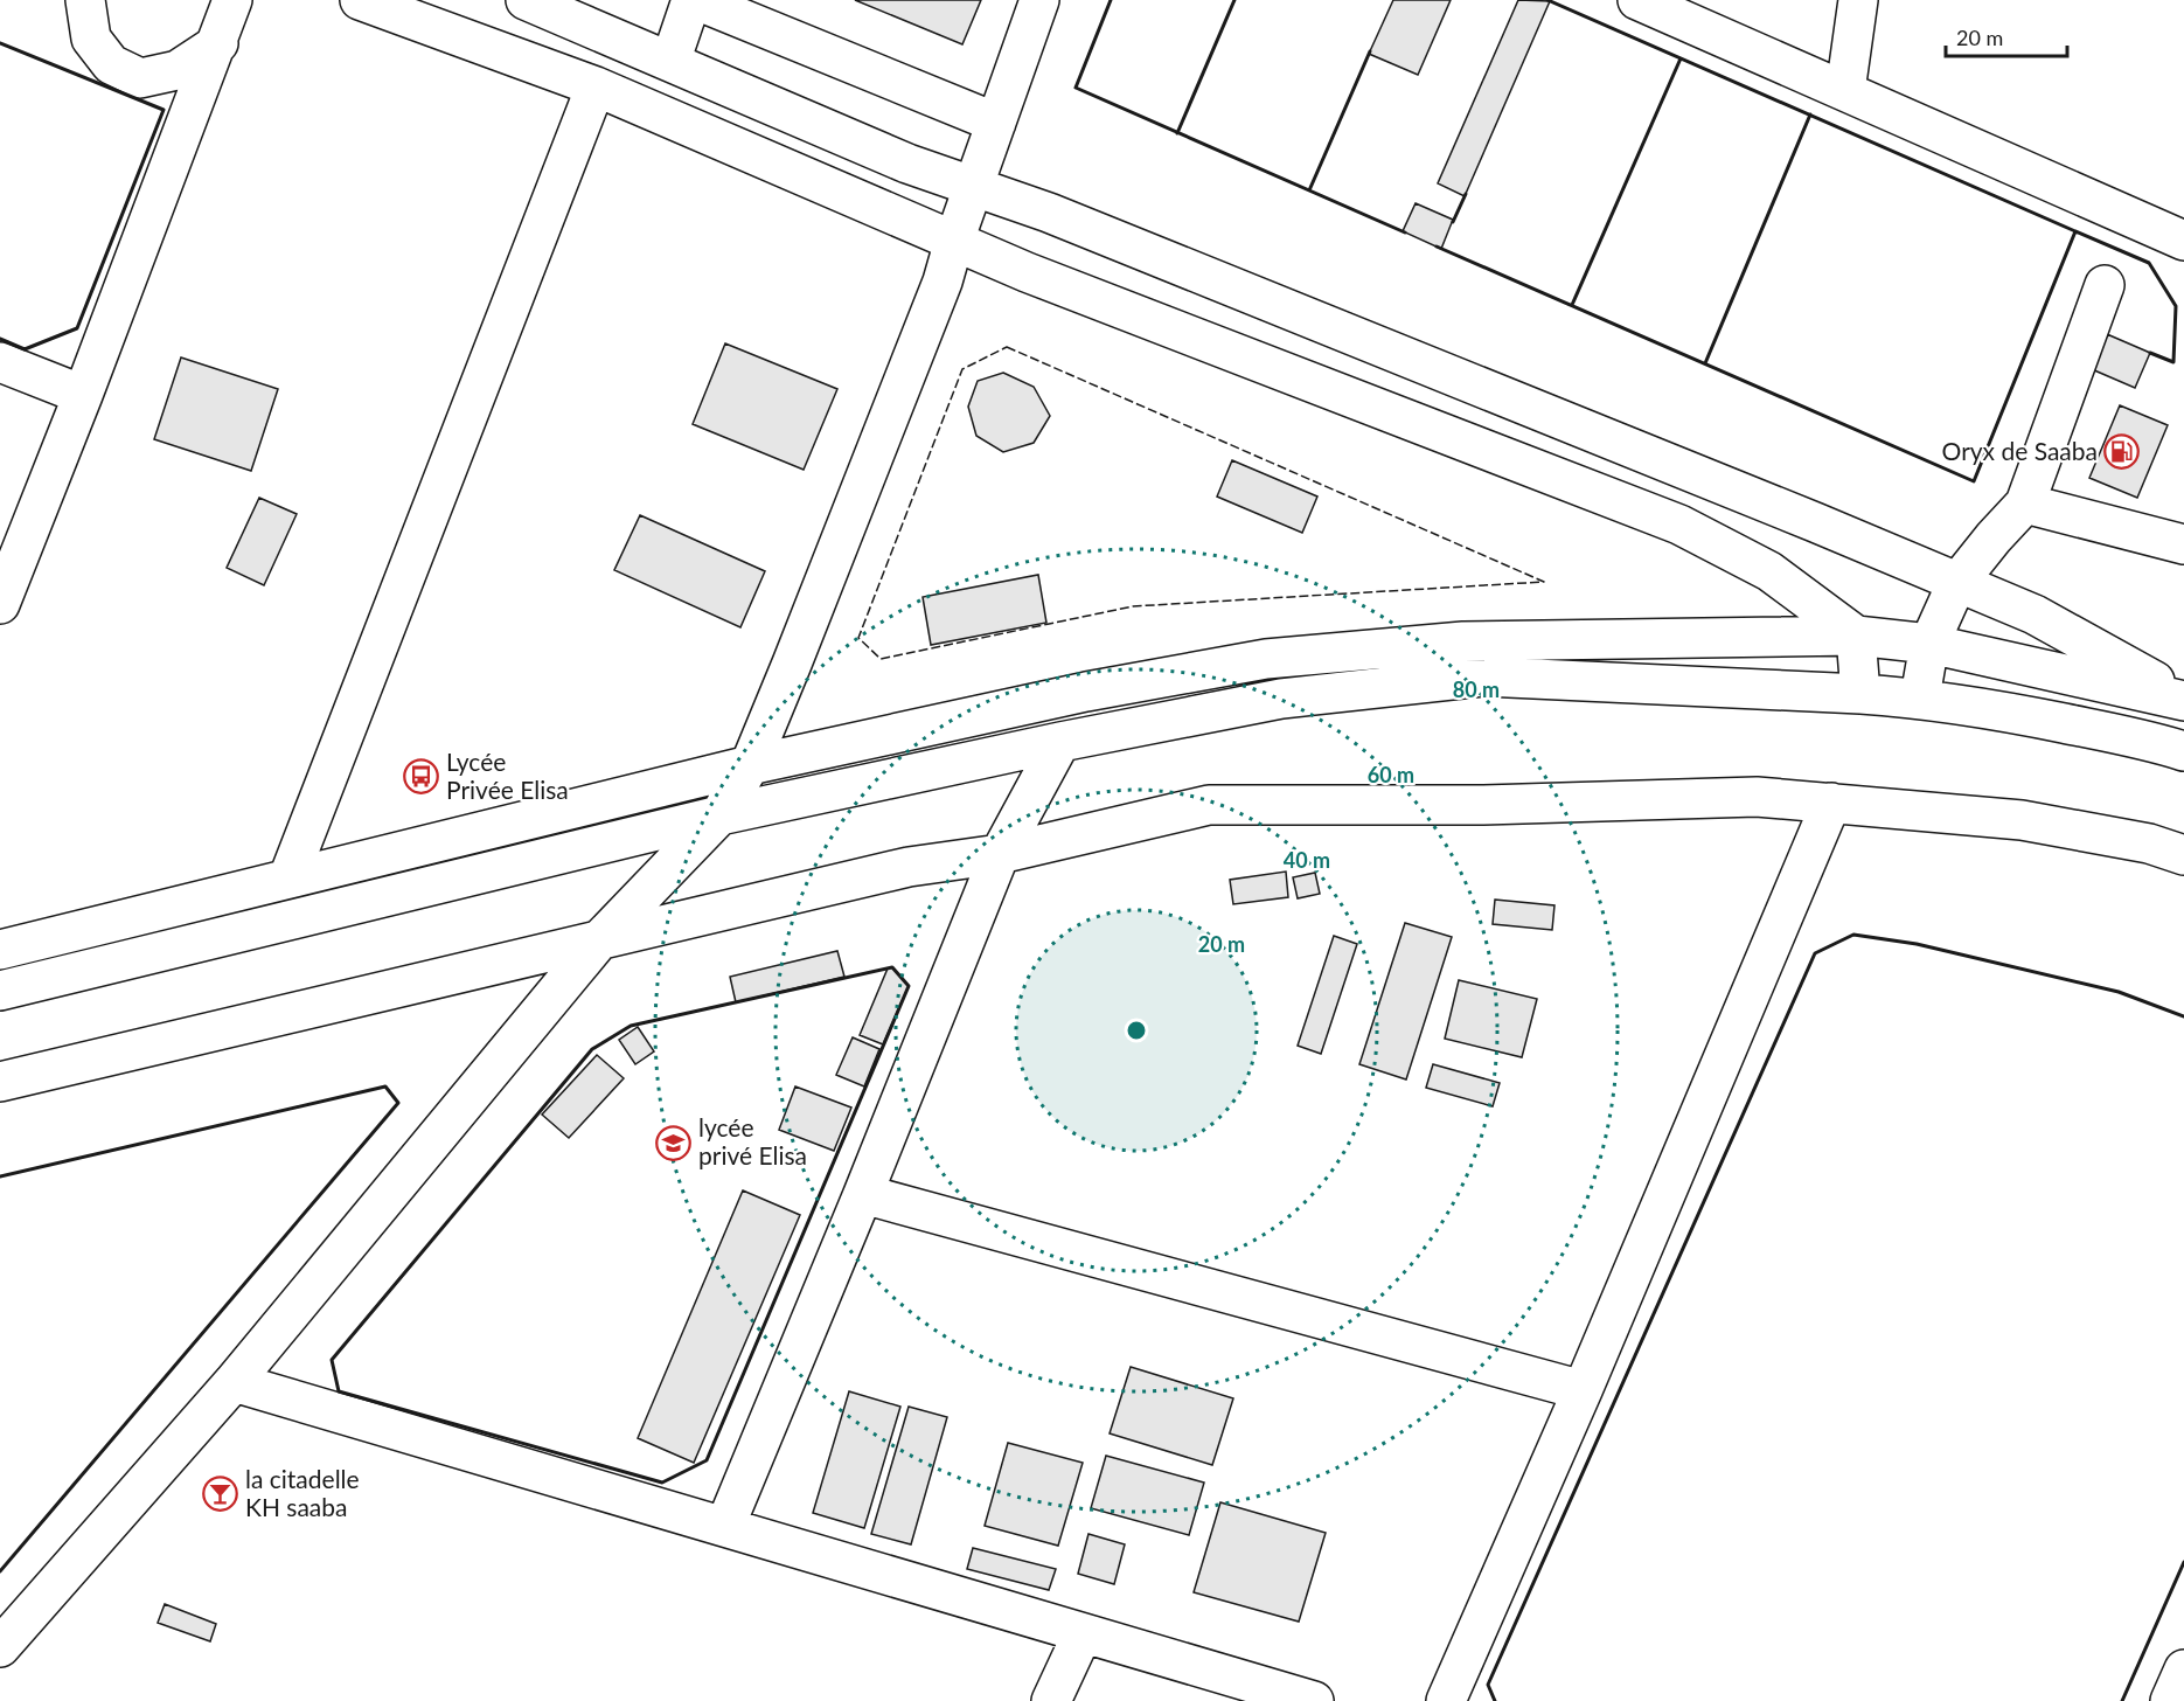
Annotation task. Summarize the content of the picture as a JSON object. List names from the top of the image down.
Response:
{
  "places": {
    "fuel station": ["Oryx de Saaba"],
    "bus stop": ["Lycée Privée Elisa"],
    "school or university": ["lycée privé Elisa"],
    "bar": ["la citadelle KH saaba"]
  },
  "scale_bar": "20 m",
  "rings": [
    "80 m",
    "60 m",
    "40 m",
    "20 m"
  ]
}
